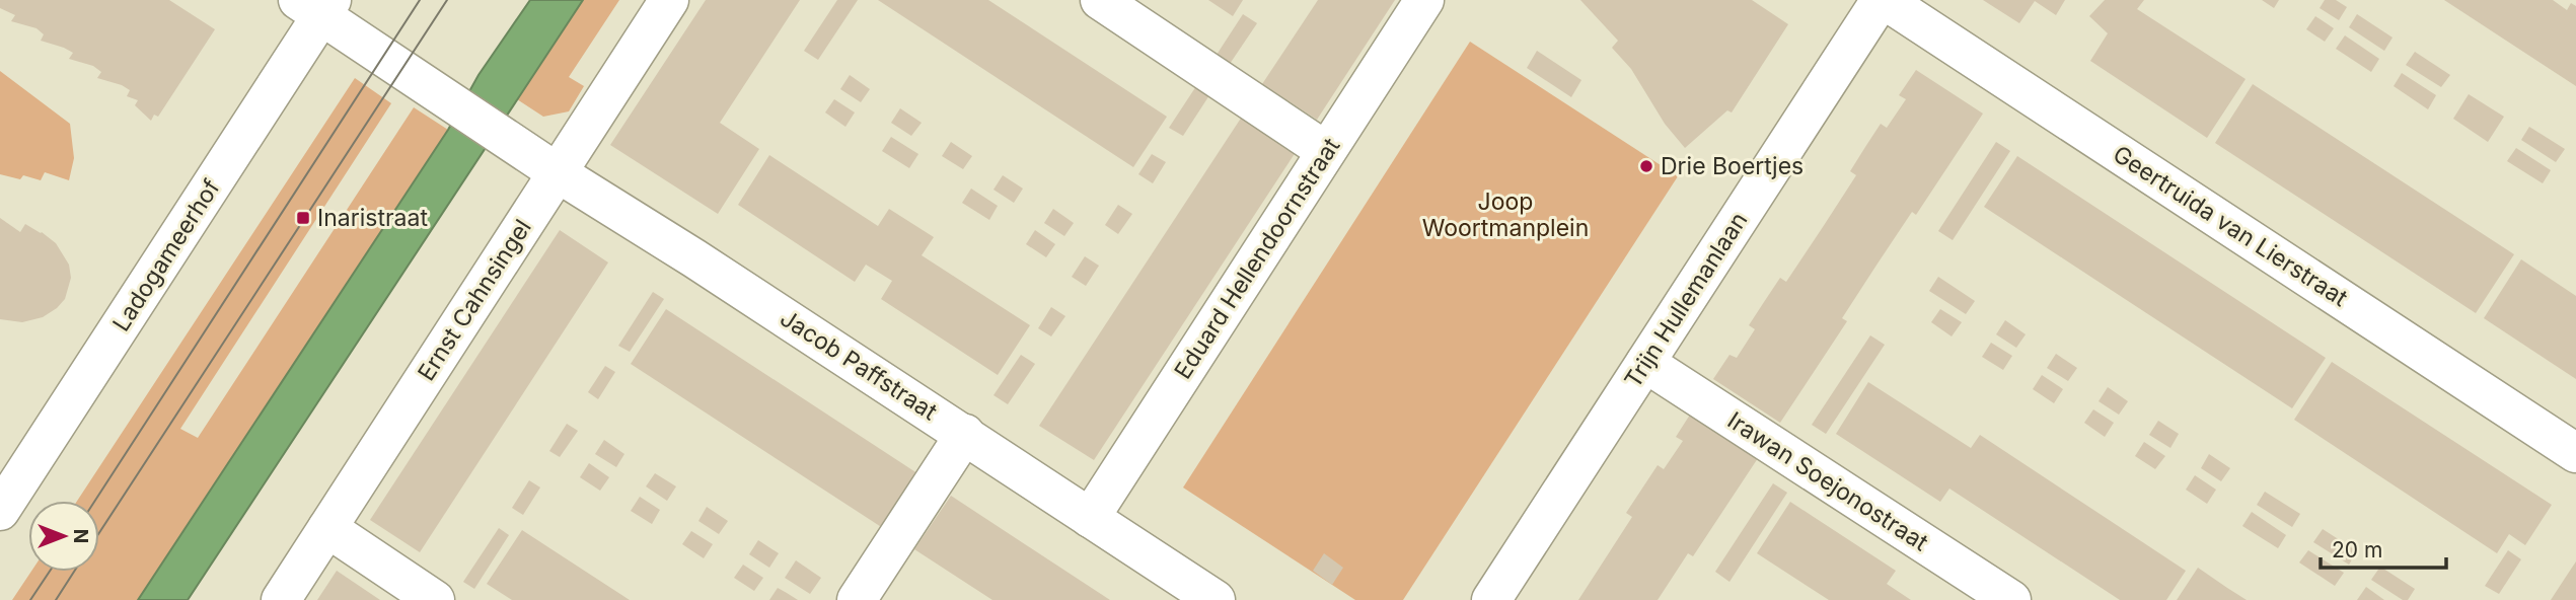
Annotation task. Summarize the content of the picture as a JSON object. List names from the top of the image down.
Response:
{
  "streets": {
    "street": [
      "Geertruida van Lierstraat",
      "Ladogameerhof",
      "Eduard Hellendoornstraat",
      "Ernst Cahnsingel",
      "Trijn Hullemanlaan",
      "Jacob Paffstraat",
      "Irawan Soejonostraat"
    ]
  },
  "crossings": [
    ["Geertruida van Lierstraat", "Trijn Hullemanlaan"],
    ["Ladogameerhof", "Jacob Paffstraat"],
    ["Eduard Hellendoornstraat", "Jacob Paffstraat"],
    ["Ernst Cahnsingel", "Jacob Paffstraat"],
    ["Trijn Hullemanlaan", "Irawan Soejonostraat"]
  ],
  "parks": ["Joop Woortmanplein"],
  "places": {
    "other": ["Drie Boertjes"],
    "transit": ["Inaristraat"]
  },
  "scale_bar": "20 m",
  "north": "right"
}
